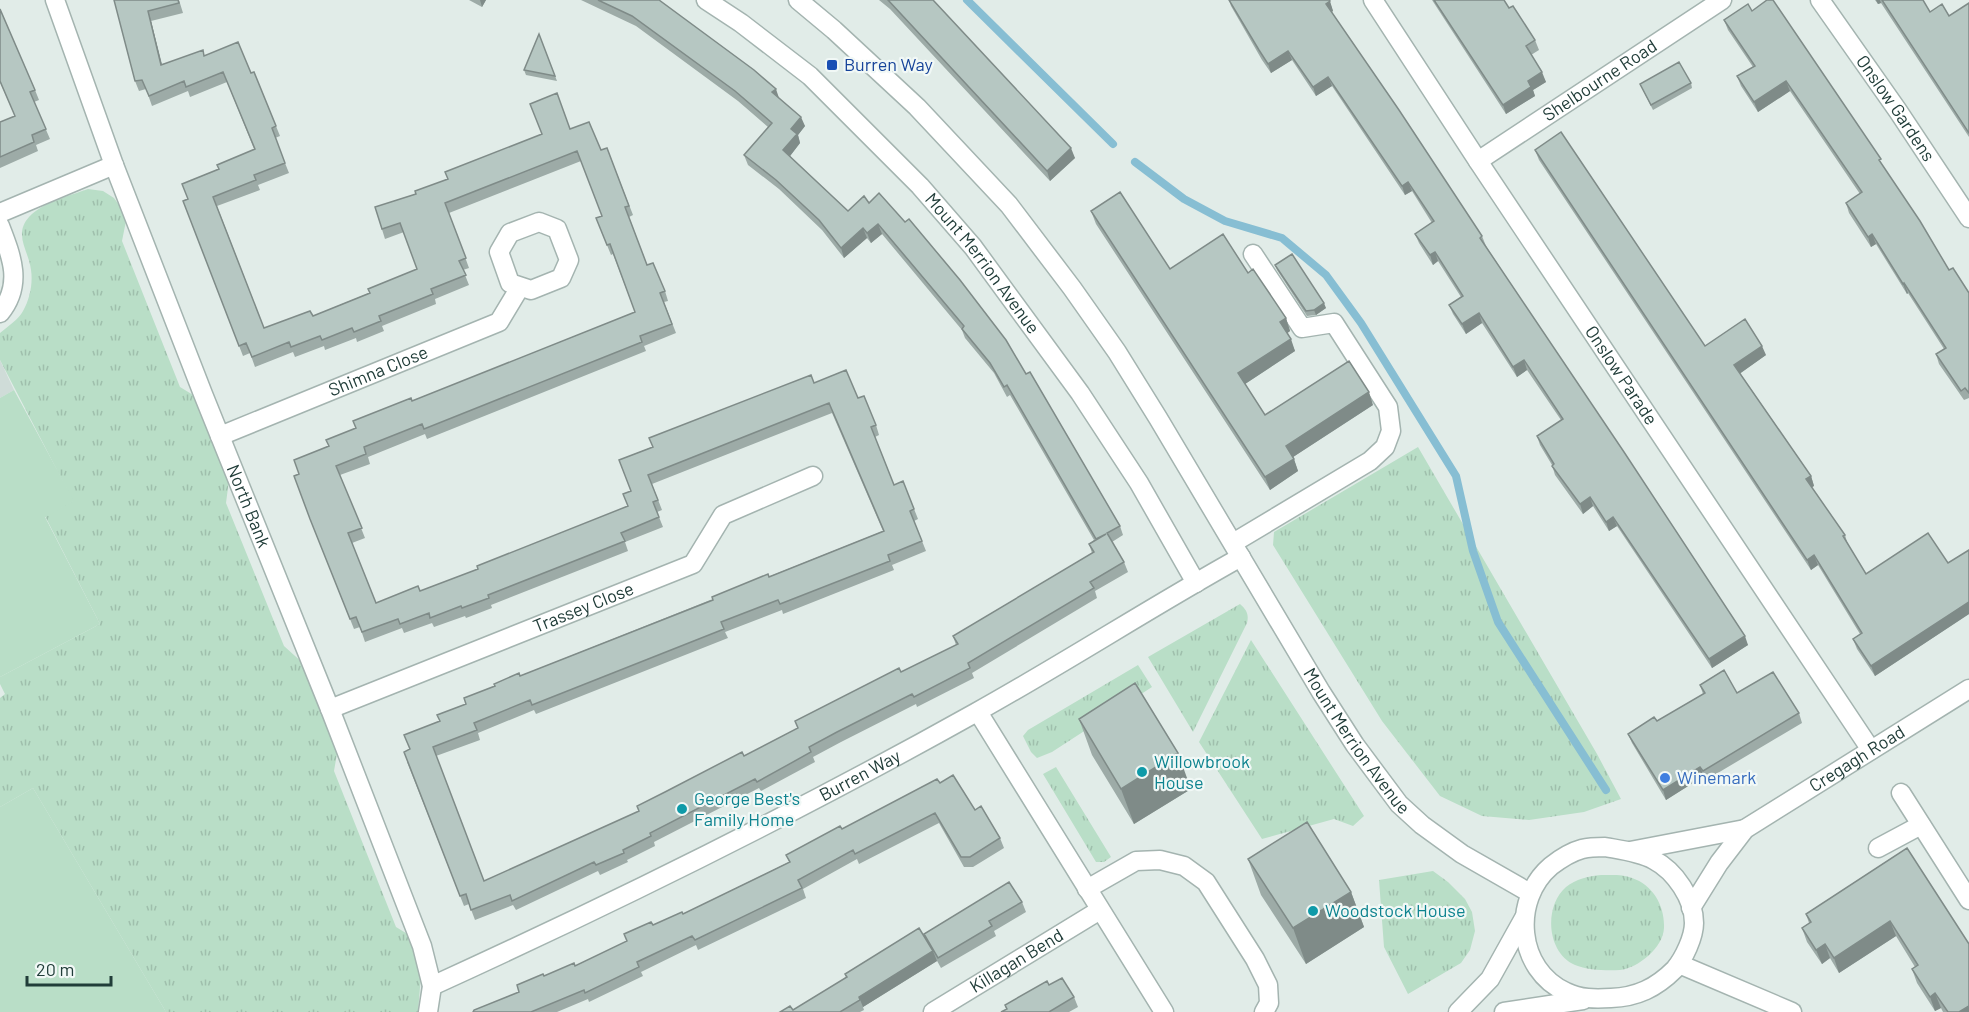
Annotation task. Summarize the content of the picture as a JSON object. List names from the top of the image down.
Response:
{
  "streets": {
    "street": [
      "Shelbourne Road",
      "Onslow Gardens",
      "Mount Merrion Avenue",
      "Shimna Close",
      "Onslow Parade",
      "North Bank",
      "Trassey Close",
      "Cregagh Road",
      "Burren Way",
      "Killagan Bend"
    ]
  },
  "crossings": [
    ["Shelbourne Road", "Onslow Parade"],
    ["Mount Merrion Avenue", "Cregagh Road"],
    ["Mount Merrion Avenue", "Burren Way"],
    ["Shimna Close", "North Bank"],
    ["Onslow Parade", "Cregagh Road"],
    ["North Bank", "Trassey Close"],
    ["North Bank", "Burren Way"]
  ],
  "places": {
    "transit": ["Burren Way"],
    "other": [
      "Willowbrook House",
      "Winemark",
      "George Best's Family Home",
      "Woodstock House"
    ]
  },
  "scale_bar": "20 m"
}
